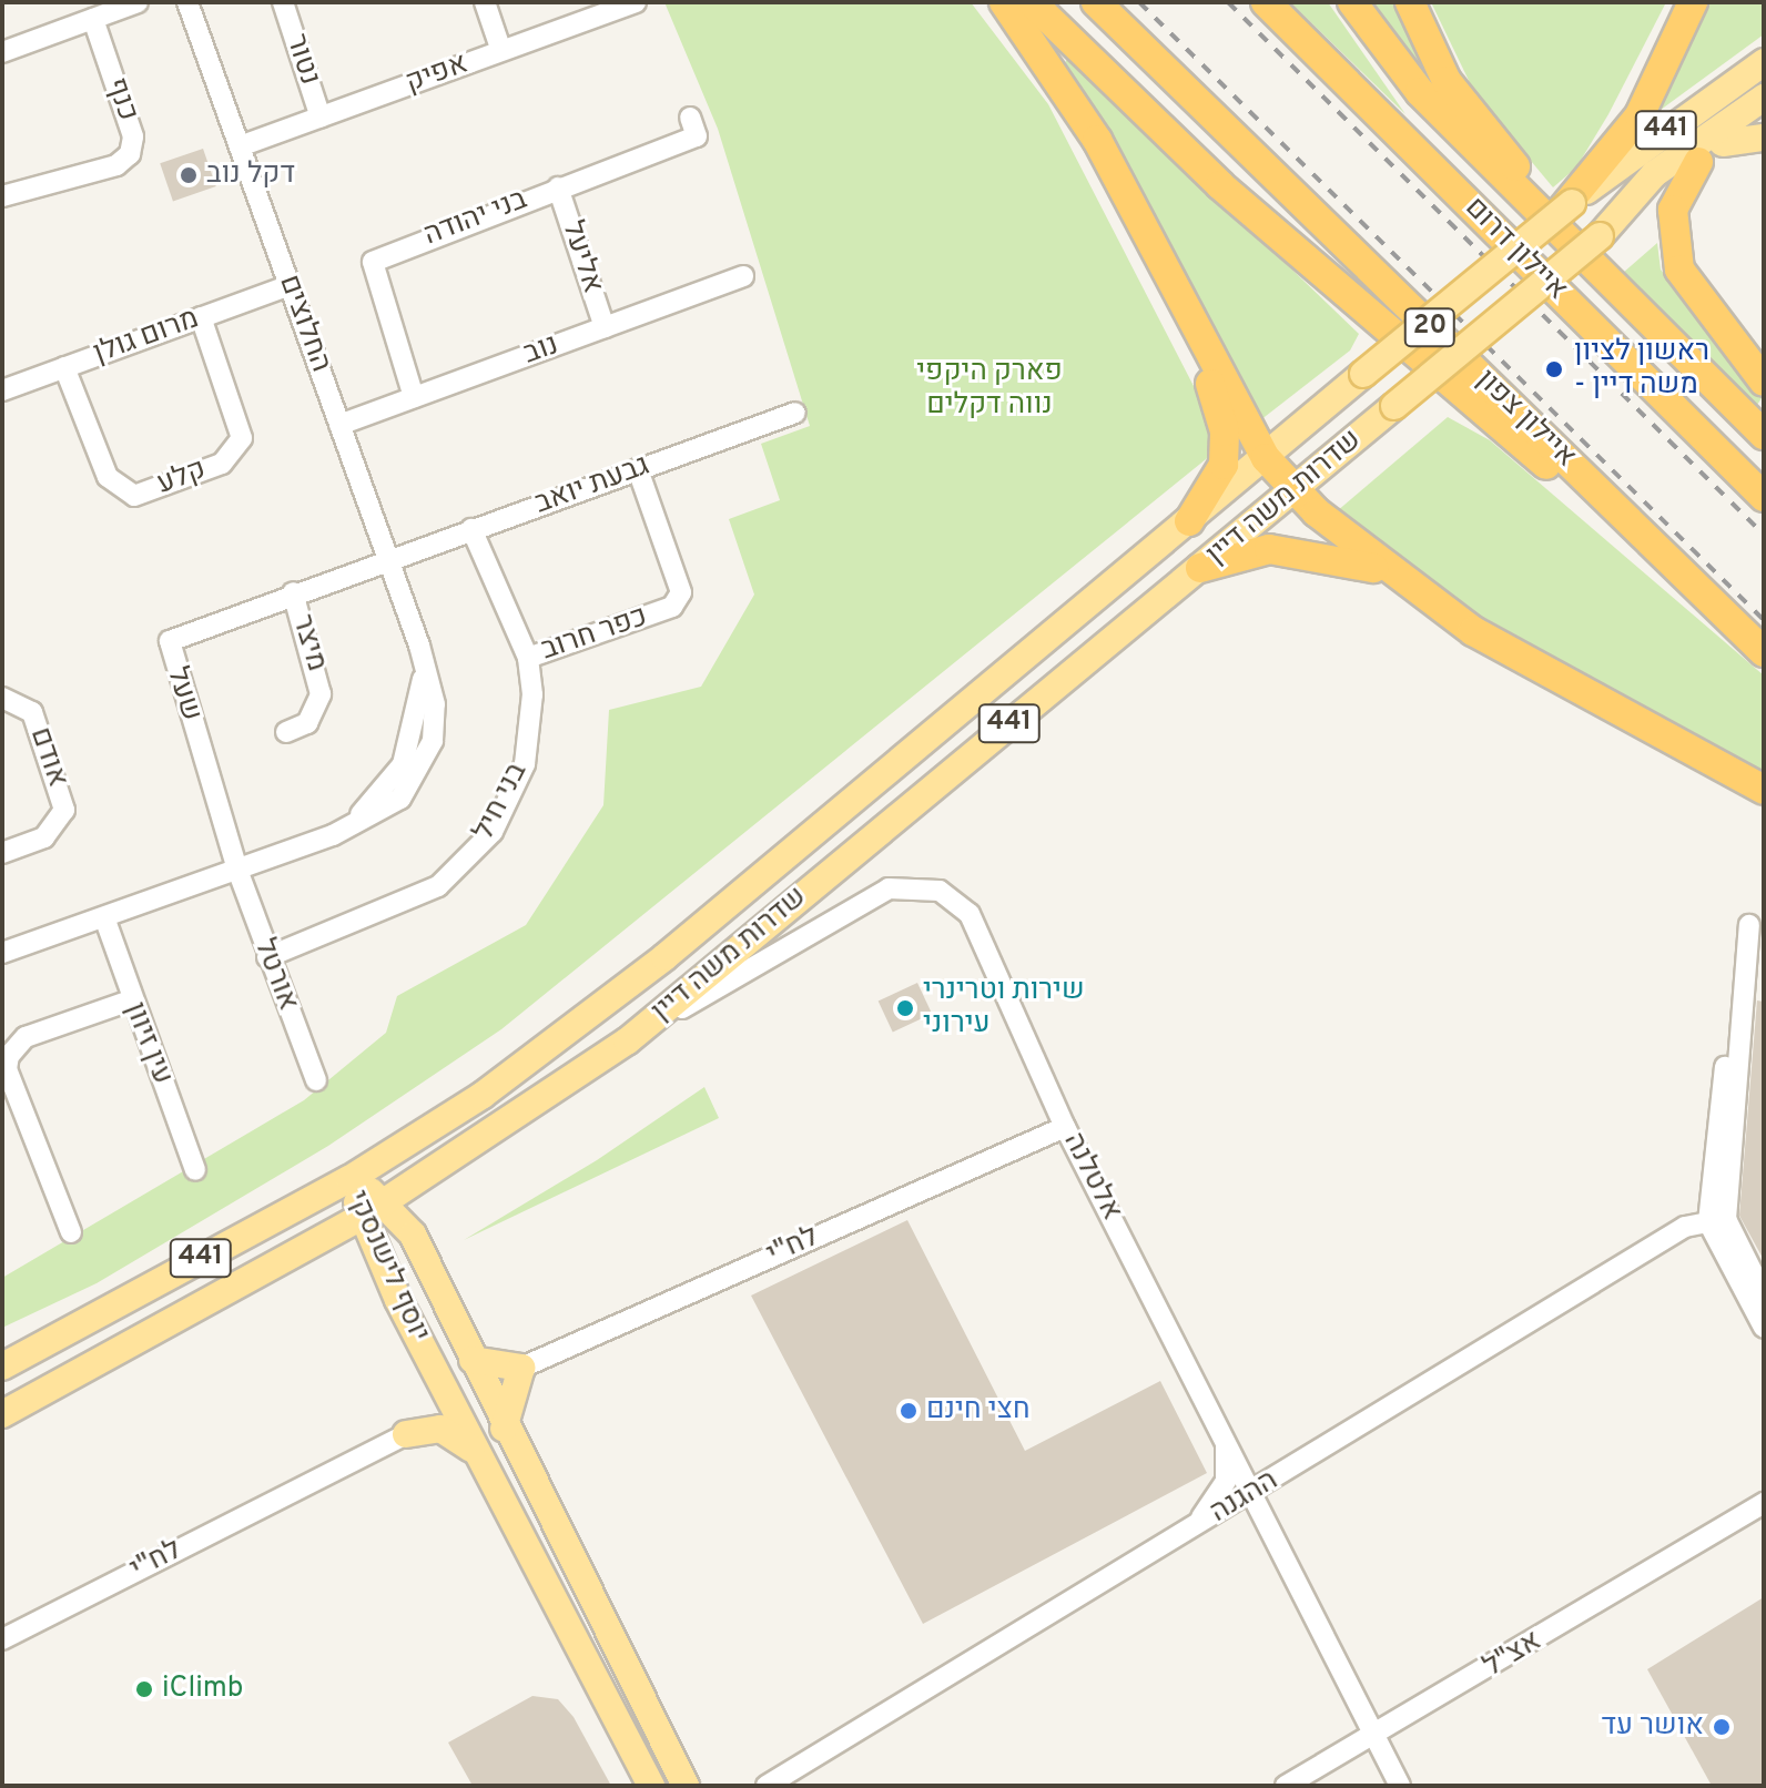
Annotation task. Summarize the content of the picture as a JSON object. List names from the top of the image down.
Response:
{
  "streets": {
    "highway": ["איילון דרום", "20", "איילון צפון"],
    "main road": ["441", "שדרות משה דיין", "יוסף לישנסקי"],
    "street": [
      "נטור",
      "אפיק",
      "כנף",
      "בני יהודה",
      "אליעל",
      "החלוצים",
      "מרום גולן",
      "נוב",
      "קלע",
      "גבעת יואב",
      "כפר חרוב",
      "מיצר",
      "שעל",
      "אודם",
      "בני חיל",
      "אורטל",
      "עין זיוון",
      "אלטלנה",
      "לח\"י",
      "ההגנה",
      "אצ\"ל"
    ]
  },
  "crossings": [
    ["נטור", "אפיק"],
    ["אפיק", "החלוצים"],
    ["441", "שדרות משה דיין"],
    ["בני יהודה", "אליעל"],
    ["בני יהודה", "נוב"],
    ["אליעל", "נוב"],
    ["החלוצים", "מרום גולן"],
    ["החלוצים", "נוב"],
    ["החלוצים", "גבעת יואב"],
    ["החלוצים", "שעל"],
    ["החלוצים", "אורטל"],
    ["החלוצים", "עין זיוון"],
    ["מרום גולן", "קלע"],
    ["גבעת יואב", "כפר חרוב"],
    ["גבעת יואב", "שעל"],
    ["גבעת יואב", "בני חיל"],
    ["שדרות משה דיין", "אלטלנה"],
    ["שדרות משה דיין", "יוסף לישנסקי"],
    ["כפר חרוב", "בני חיל"],
    ["מיצר", "שעל"],
    ["שעל", "אורטל"],
    ["בני חיל", "אורטל"],
    ["אלטלנה", "לח\"י"],
    ["אלטלנה", "ההגנה"],
    ["אלטלנה", "אצ\"ל"]
  ],
  "parks": ["פארק היקפי נווה דקלים"],
  "places": [
    "דקל נוב",
    "ראשון לציון - משה דיין",
    "שירות וטרינרי עירוני",
    "חצי חינם",
    "iClimb",
    "אושר עד"
  ]
}
